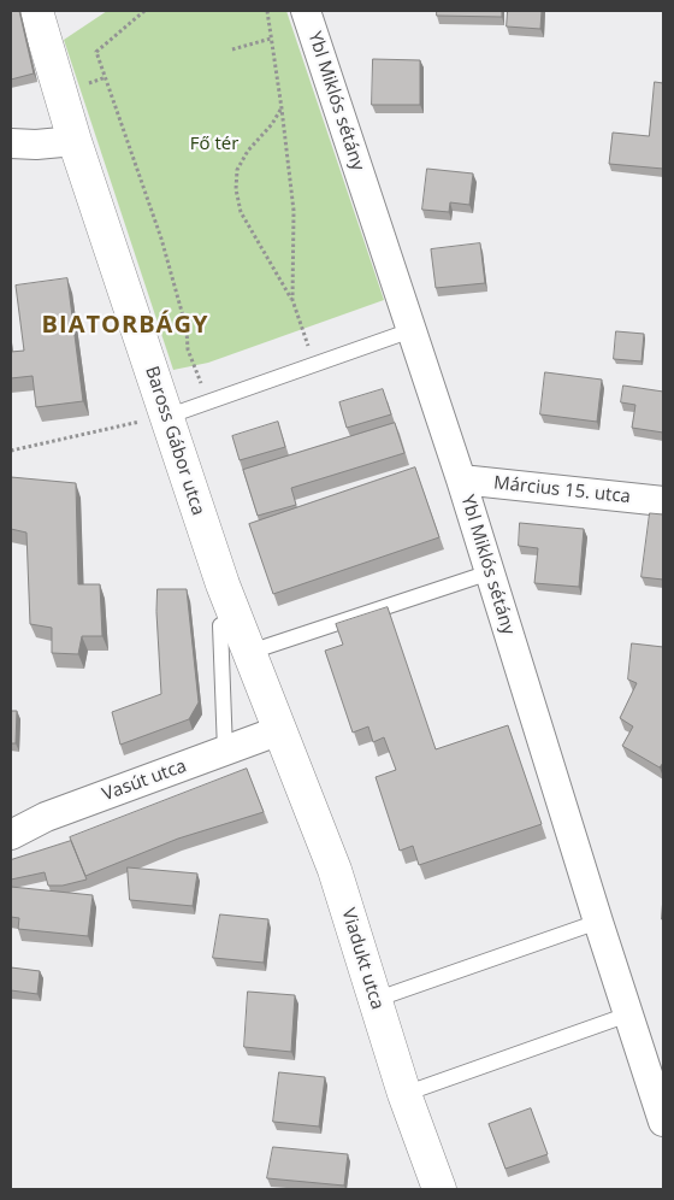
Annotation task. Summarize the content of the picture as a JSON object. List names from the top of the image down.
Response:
{
  "streets": {
    "street": [
      "Ybl Miklós sétány",
      "Baross Gábor utca",
      "Március 15. utca",
      "Vasút utca",
      "Viadukt utca"
    ]
  },
  "crossings": [
    ["Ybl Miklós sétány", "Március 15. utca"],
    ["Baross Gábor utca", "Vasút utca"],
    ["Baross Gábor utca", "Viadukt utca"],
    ["Vasút utca", "Viadukt utca"]
  ],
  "districts": ["BIATORBÁGY"],
  "parks": ["Fő tér"]
}
